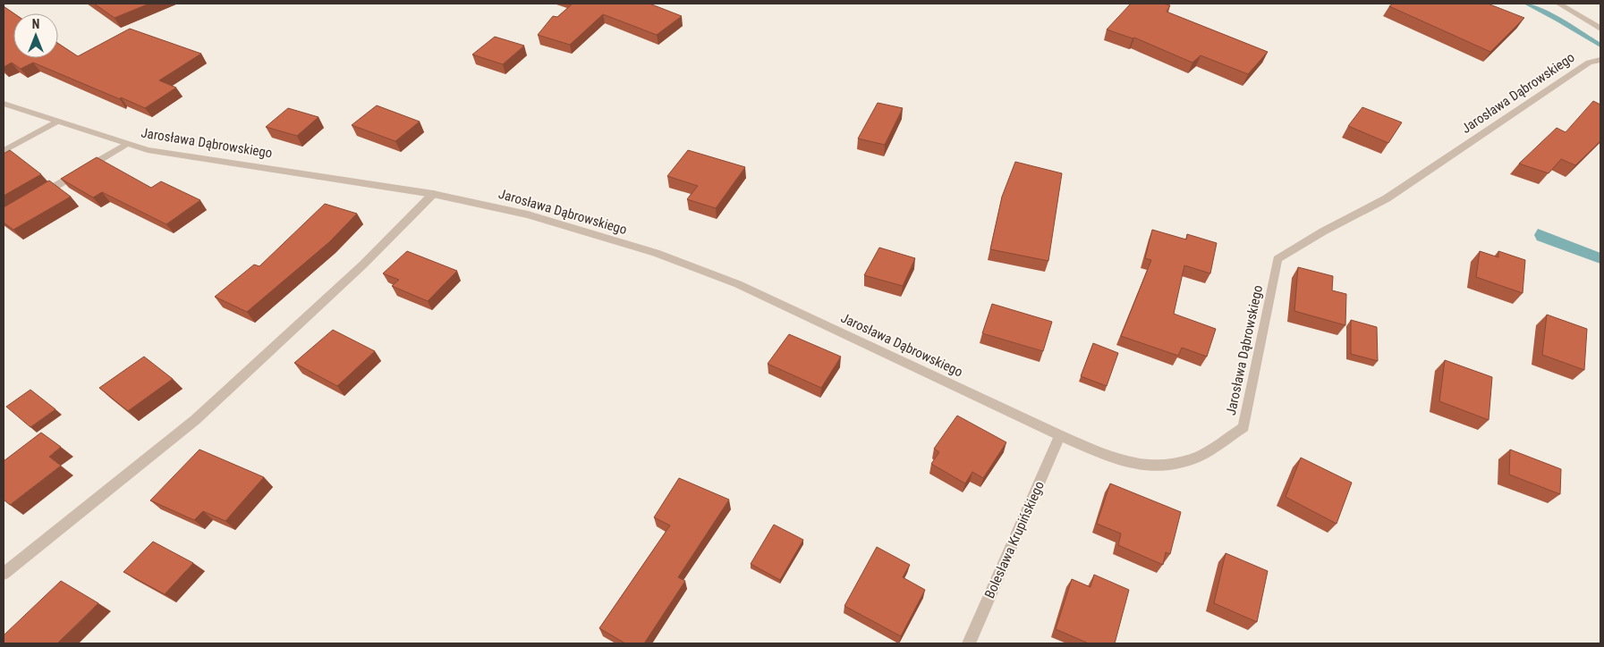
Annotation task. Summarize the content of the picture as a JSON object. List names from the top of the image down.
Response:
{
  "streets": {
    "street": ["Jarosława Dąbrowskiego", "Bolesława Krupińskiego"]
  },
  "crossings": [
    ["Jarosława Dąbrowskiego", "Bolesława Krupińskiego"]
  ],
  "north": "top"
}
